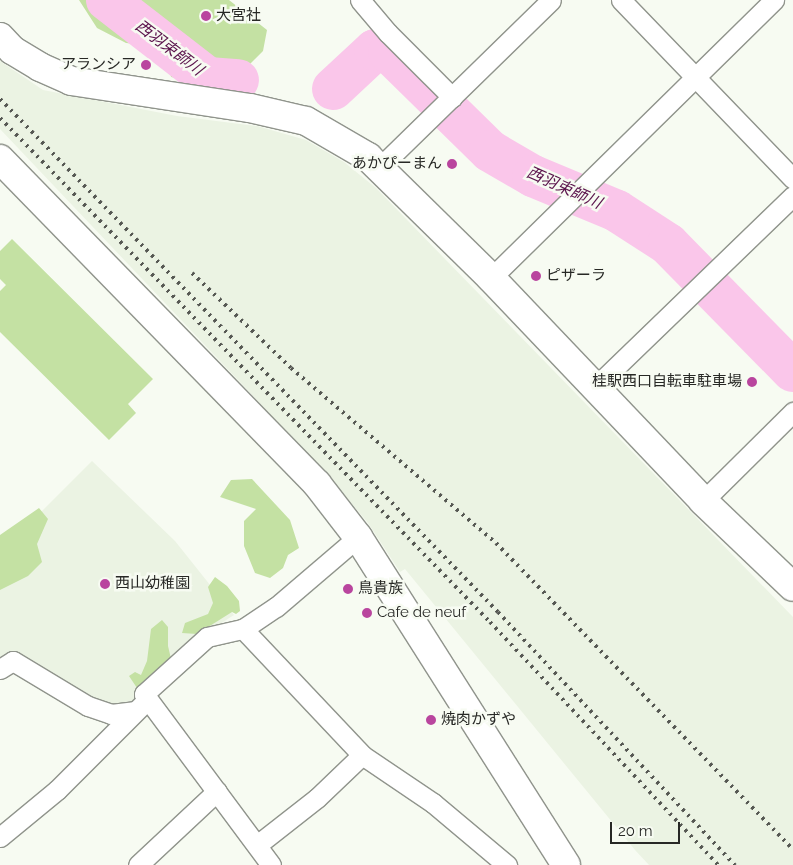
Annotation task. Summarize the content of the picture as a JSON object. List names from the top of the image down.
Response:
{
  "water": ["西羽束師川"],
  "places": [
    "大宮社",
    "アランシア",
    "あかぴーまん",
    "ピザーラ",
    "桂駅西口自転車駐車場",
    "西山幼稚園",
    "鳥貴族",
    "Cafe de neuf",
    "焼肉かずや"
  ],
  "scale_bar": "20 m"
}
